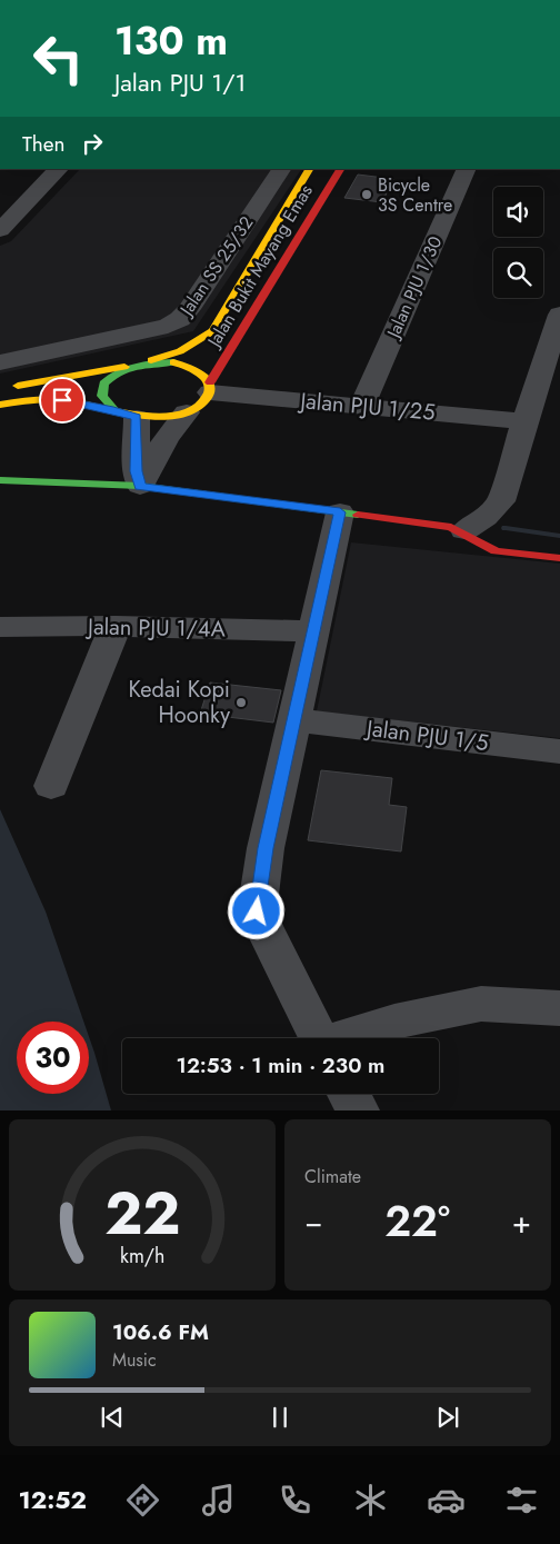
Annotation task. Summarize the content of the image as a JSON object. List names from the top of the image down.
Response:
{
  "streets": {
    "main road": ["Jalan Bukit Mayang Emas"],
    "street": [
      "Jalan SS 25/32",
      "Jalan PJU 1/30",
      "Jalan PJU 1/25",
      "Jalan PJU 1/4A",
      "Jalan PJU 1/5"
    ]
  },
  "crossings": [
    ["Jalan Bukit Mayang Emas", "Jalan PJU 1/25"],
    ["Jalan PJU 1/30", "Jalan PJU 1/25"]
  ],
  "places": ["Bicycle 3S Centre", "Kedai Kopi Hoonky"],
  "page": {
    "turn": ["130 m", "Jalan PJU 1/1"],
    "then": "Then",
    "limit": "30",
    "trip": "12:53 · 1 min · 230 m",
    "tile": "Climate",
    "heat": ["−", "22°", "+"],
    "song": ["106.6 FM", "Music"],
    "tabs": "12:52",
    "gauge": ["22", "km/h"]
  }
}
